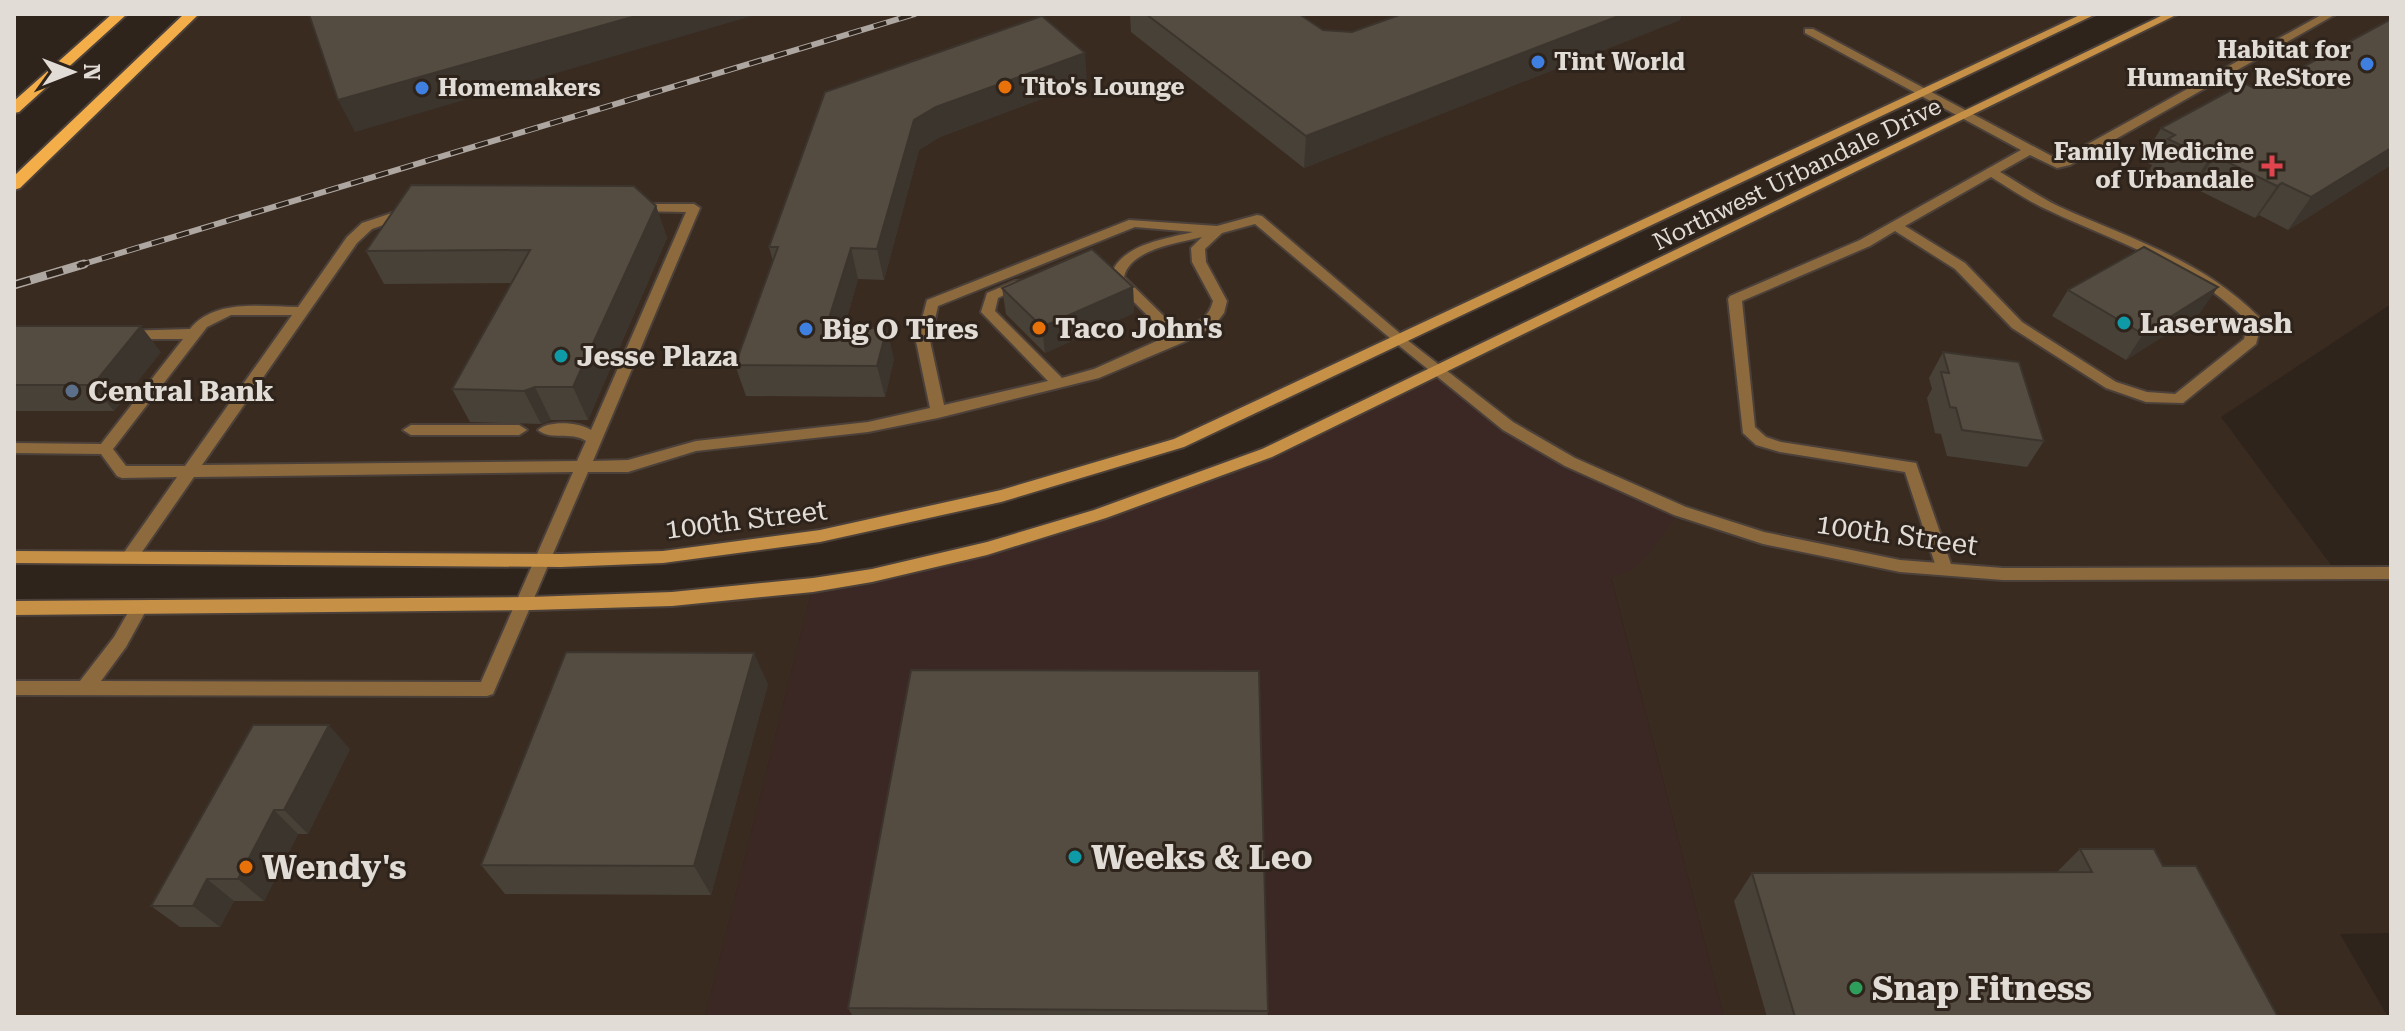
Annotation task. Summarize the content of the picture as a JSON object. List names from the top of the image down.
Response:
{
  "streets": {
    "main road": ["Northwest Urbandale Drive", "100th Street"]
  },
  "crossings": [
    ["Northwest Urbandale Drive", "100th Street"]
  ],
  "places": {
    "other": [
      "Tint World",
      "Habitat for Humanity ReStore",
      "Tito's Lounge",
      "Homemakers",
      "Laserwash",
      "Taco John's",
      "Big O Tires",
      "Jesse Plaza",
      "Central Bank",
      "Weeks & Leo",
      "Wendy's",
      "Snap Fitness"
    ],
    "health": ["Family Medicine of Urbandale"]
  },
  "north": "right"
}
